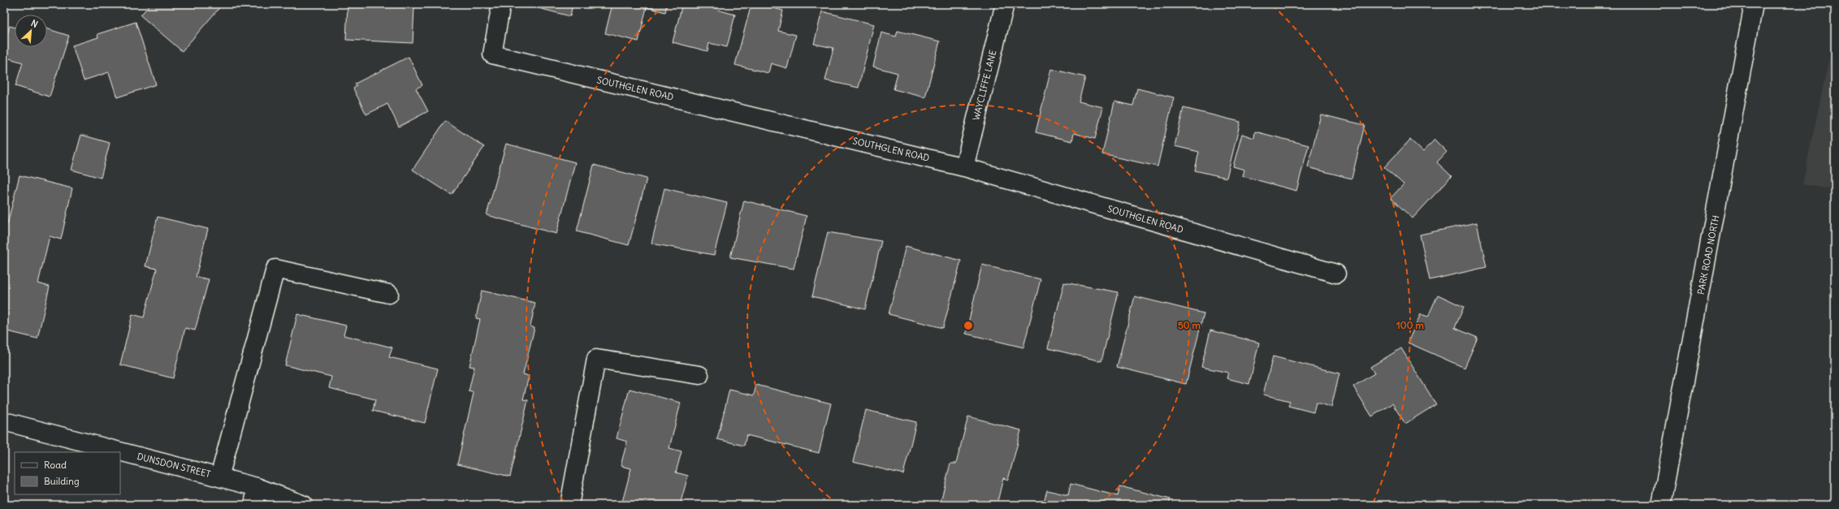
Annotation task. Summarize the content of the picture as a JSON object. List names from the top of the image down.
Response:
{
  "streets": {
    "street": [
      "WAYCLIFFE LANE",
      "SOUTHGLEN ROAD",
      "PARK ROAD NORTH",
      "DUNSDON STREET"
    ]
  },
  "crossings": [
    ["WAYCLIFFE LANE", "SOUTHGLEN ROAD"]
  ],
  "legend": ["Road", "Building"],
  "north": "top right",
  "rings": ["50 m", "100 m"]
}
